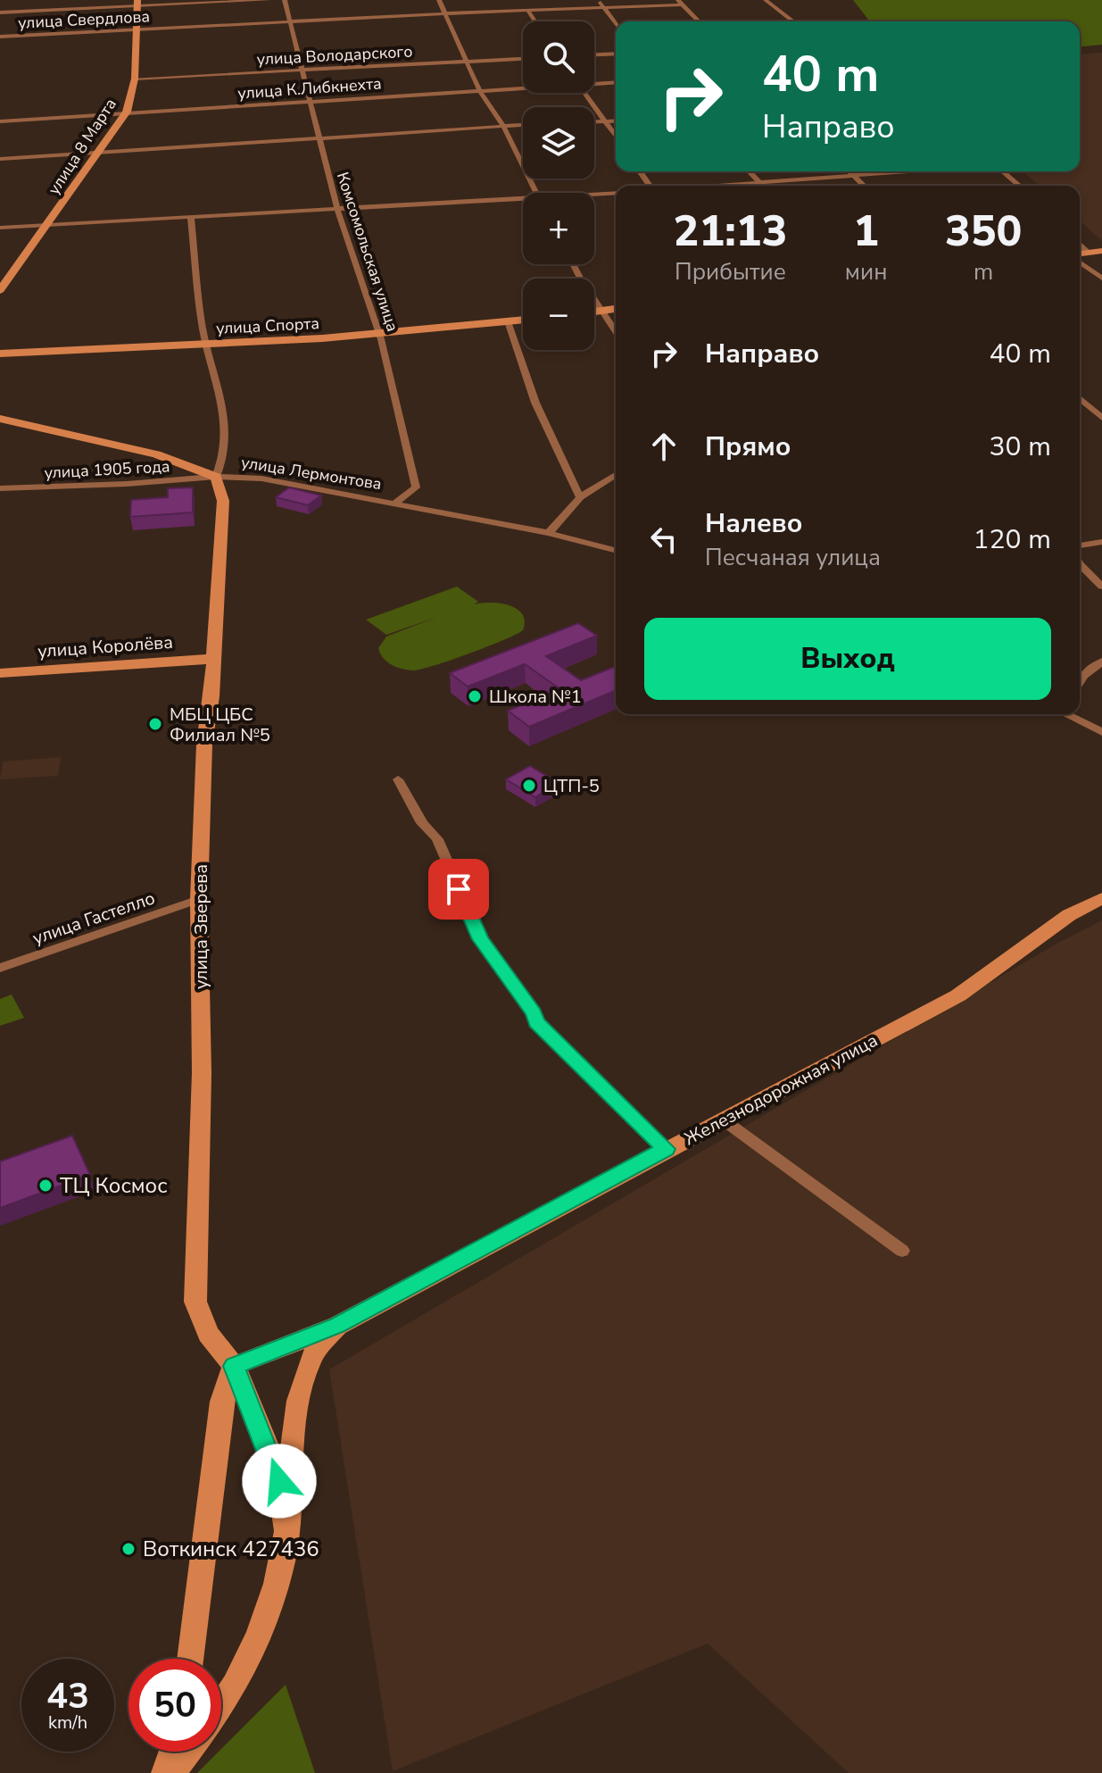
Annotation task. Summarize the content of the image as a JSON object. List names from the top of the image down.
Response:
{
  "streets": {
    "main road": [
      "улица 8 Марта",
      "улица Спорта",
      "улица Лермонтова",
      "улица Королёва",
      "улица Зверева",
      "Железнодорожная улица"
    ],
    "street": [
      "улица Свердлова",
      "улица Володарского",
      "улица К.Либкнехта",
      "Комсомольская улица",
      "улица 1905 года",
      "улица Гастелло"
    ]
  },
  "crossings": [
    ["улица Свердлова", "улица 8 Марта"],
    ["улица Свердлова", "Комсомольская улица"],
    ["улица Володарского", "улица 8 Марта"],
    ["улица Володарского", "Комсомольская улица"],
    ["улица К.Либкнехта", "улица 8 Марта"],
    ["улица К.Либкнехта", "Комсомольская улица"],
    ["Комсомольская улица", "улица Спорта"],
    ["Комсомольская улица", "улица Лермонтова"],
    ["улица 1905 года", "улица Лермонтова"],
    ["улица 1905 года", "улица Зверева"],
    ["улица Лермонтова", "улица Зверева"],
    ["улица Королёва", "улица Зверева"],
    ["улица Гастелло", "улица Зверева"]
  ],
  "places": [
    "Школа №1",
    "МБЦ ЦБС Филиал №5",
    "ЦТП-5",
    "ТЦ Космос",
    "Воткинск 427436"
  ],
  "page": {
    "map_buttons": ["+", "−"],
    "turn": ["40 m", "Направо"],
    "eta": [
      "21:13",
      "Прибытие",
      "1",
      "мин",
      "350",
      "m"
    ],
    "list": [
      {
        "name": "Направо",
        "value": "40 m"
      },
      {
        "name": "Прямо",
        "value": "30 m"
      },
      {
        "name": "Налево",
        "note": "Песчаная улица",
        "value": "120 m"
      }
    ],
    "buttons": "Выход",
    "speed": "43 km/h",
    "limit": "50"
  }
}
